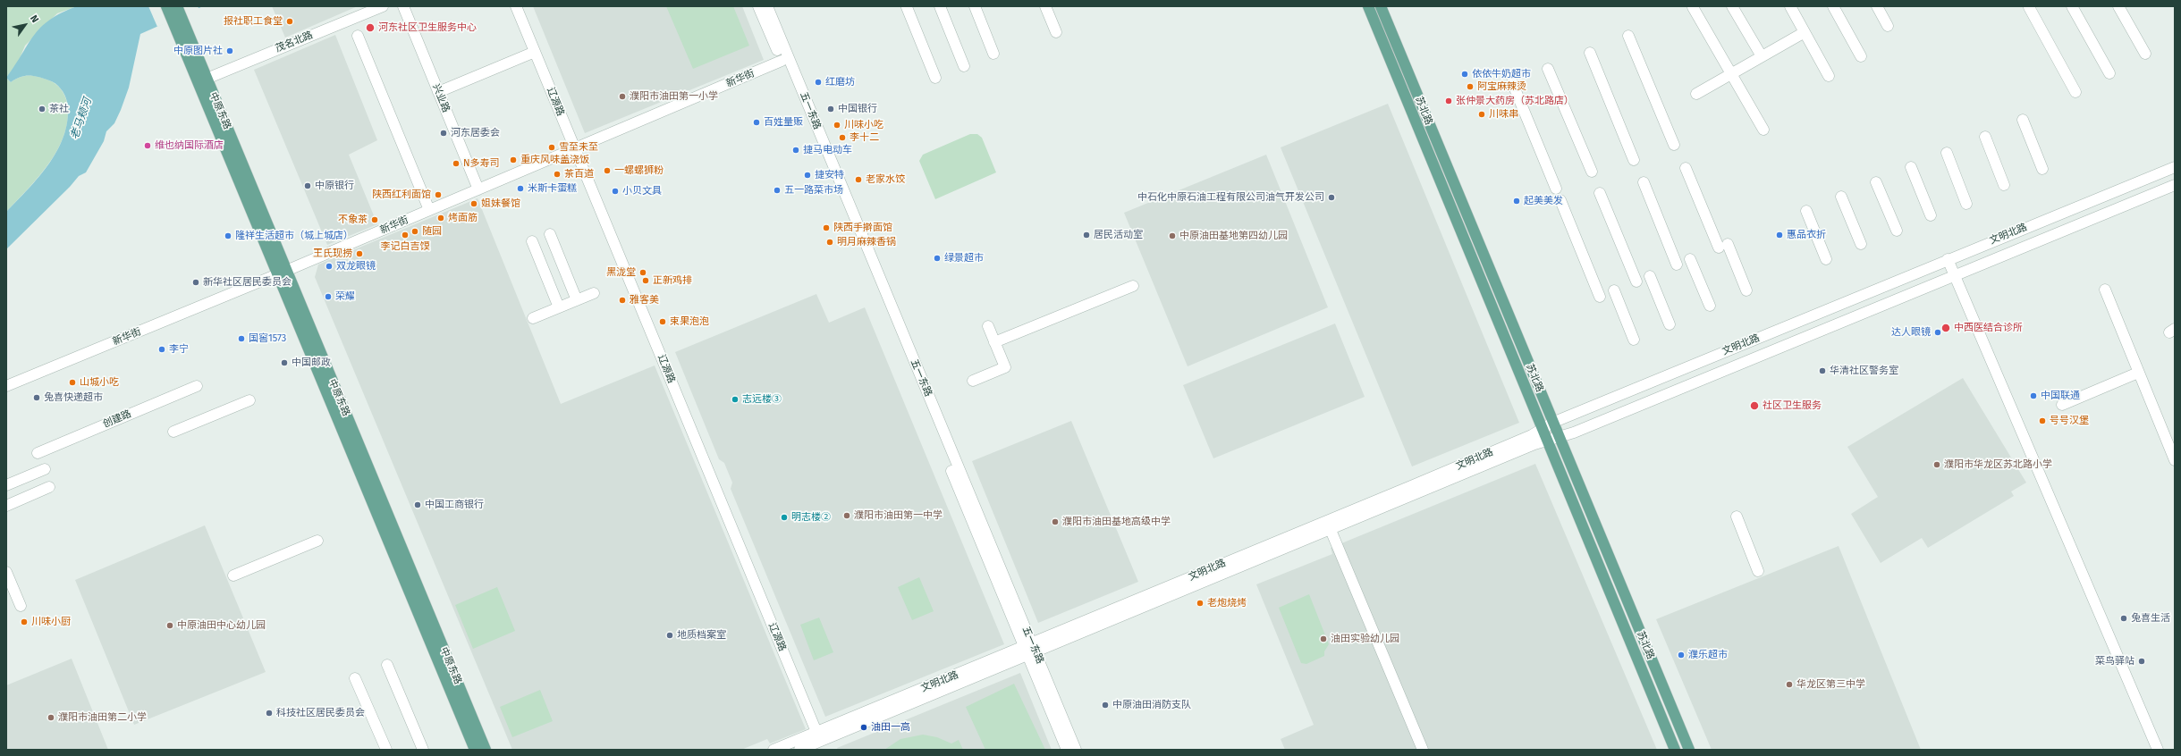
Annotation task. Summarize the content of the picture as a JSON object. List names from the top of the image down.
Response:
{
  "streets": {
    "main road": ["中原东路", "苏北路"],
    "street": [
      "茂名北路",
      "新华街",
      "兴业路",
      "辽源路",
      "五一东路",
      "文明北路",
      "创建路"
    ]
  },
  "crossings": [
    ["茂名北路", "中原东路"],
    ["新华街", "兴业路"],
    ["新华街", "辽源路"],
    ["新华街", "中原东路"],
    ["新华街", "五一东路"],
    ["辽源路", "文明北路"],
    ["五一东路", "文明北路"],
    ["苏北路", "文明北路"]
  ],
  "water": ["老马颊河"],
  "places": [
    "报社职工食堂",
    "河东社区卫生服务中心",
    "中原图片社",
    "依依牛奶超市",
    "红磨坊",
    "阿宝麻辣烫",
    "濮阳市油田第一小学",
    "张仲景大药房（苏北路店）",
    "茶社",
    "中国银行",
    "川味串",
    "百姓量贩",
    "川味小吃",
    "河东居委会",
    "李十二",
    "维也纳国际酒店",
    "雪至未至",
    "捷马电动车",
    "重庆风味盖浇饭",
    "N多寿司",
    "一螺螺狮粉",
    "茶百道",
    "捷安特",
    "老家水饺",
    "中原银行",
    "米斯卡蛋糕",
    "五一路菜市场",
    "小贝文具",
    "陕西红利面馆",
    "中石化中原石油工程有限公司油气开发公司",
    "起美美发",
    "姐妹餐馆",
    "烤面筋",
    "不象茶",
    "陕西手擀面馆",
    "随园",
    "李记白吉馍",
    "居民活动室",
    "惠品衣折",
    "隆祥生活超市（城上城店）",
    "中原油田基地第四幼儿园",
    "明月麻辣香锅",
    "王氏现捞",
    "绿景超市",
    "双龙眼镜",
    "黑泷堂",
    "正新鸡排",
    "新华社区居民委员会",
    "荣耀",
    "雅客美",
    "束果泡泡",
    "中西医结合诊所",
    "达人眼镜",
    "国窖1573",
    "李宁",
    "中国邮政",
    "华清社区警务室",
    "山城小吃",
    "中国联通",
    "兔喜快递超市",
    "志远楼③",
    "社区卫生服务",
    "号号汉堡",
    "濮阳市华龙区苏北路小学",
    "中国工商银行",
    "濮阳市油田第一中学",
    "明志楼②",
    "濮阳市油田基地高级中学",
    "老炮烧烤",
    "兔喜生活",
    "川味小厨",
    "中原油田中心幼儿园",
    "地质档案室",
    "油田实验幼儿园",
    "濮乐超市",
    "菜鸟驿站",
    "华龙区第三中学",
    "中原油田消防支队",
    "科技社区居民委员会",
    "濮阳市油田第二小学",
    "油田一高"
  ],
  "north": "top right"
}
